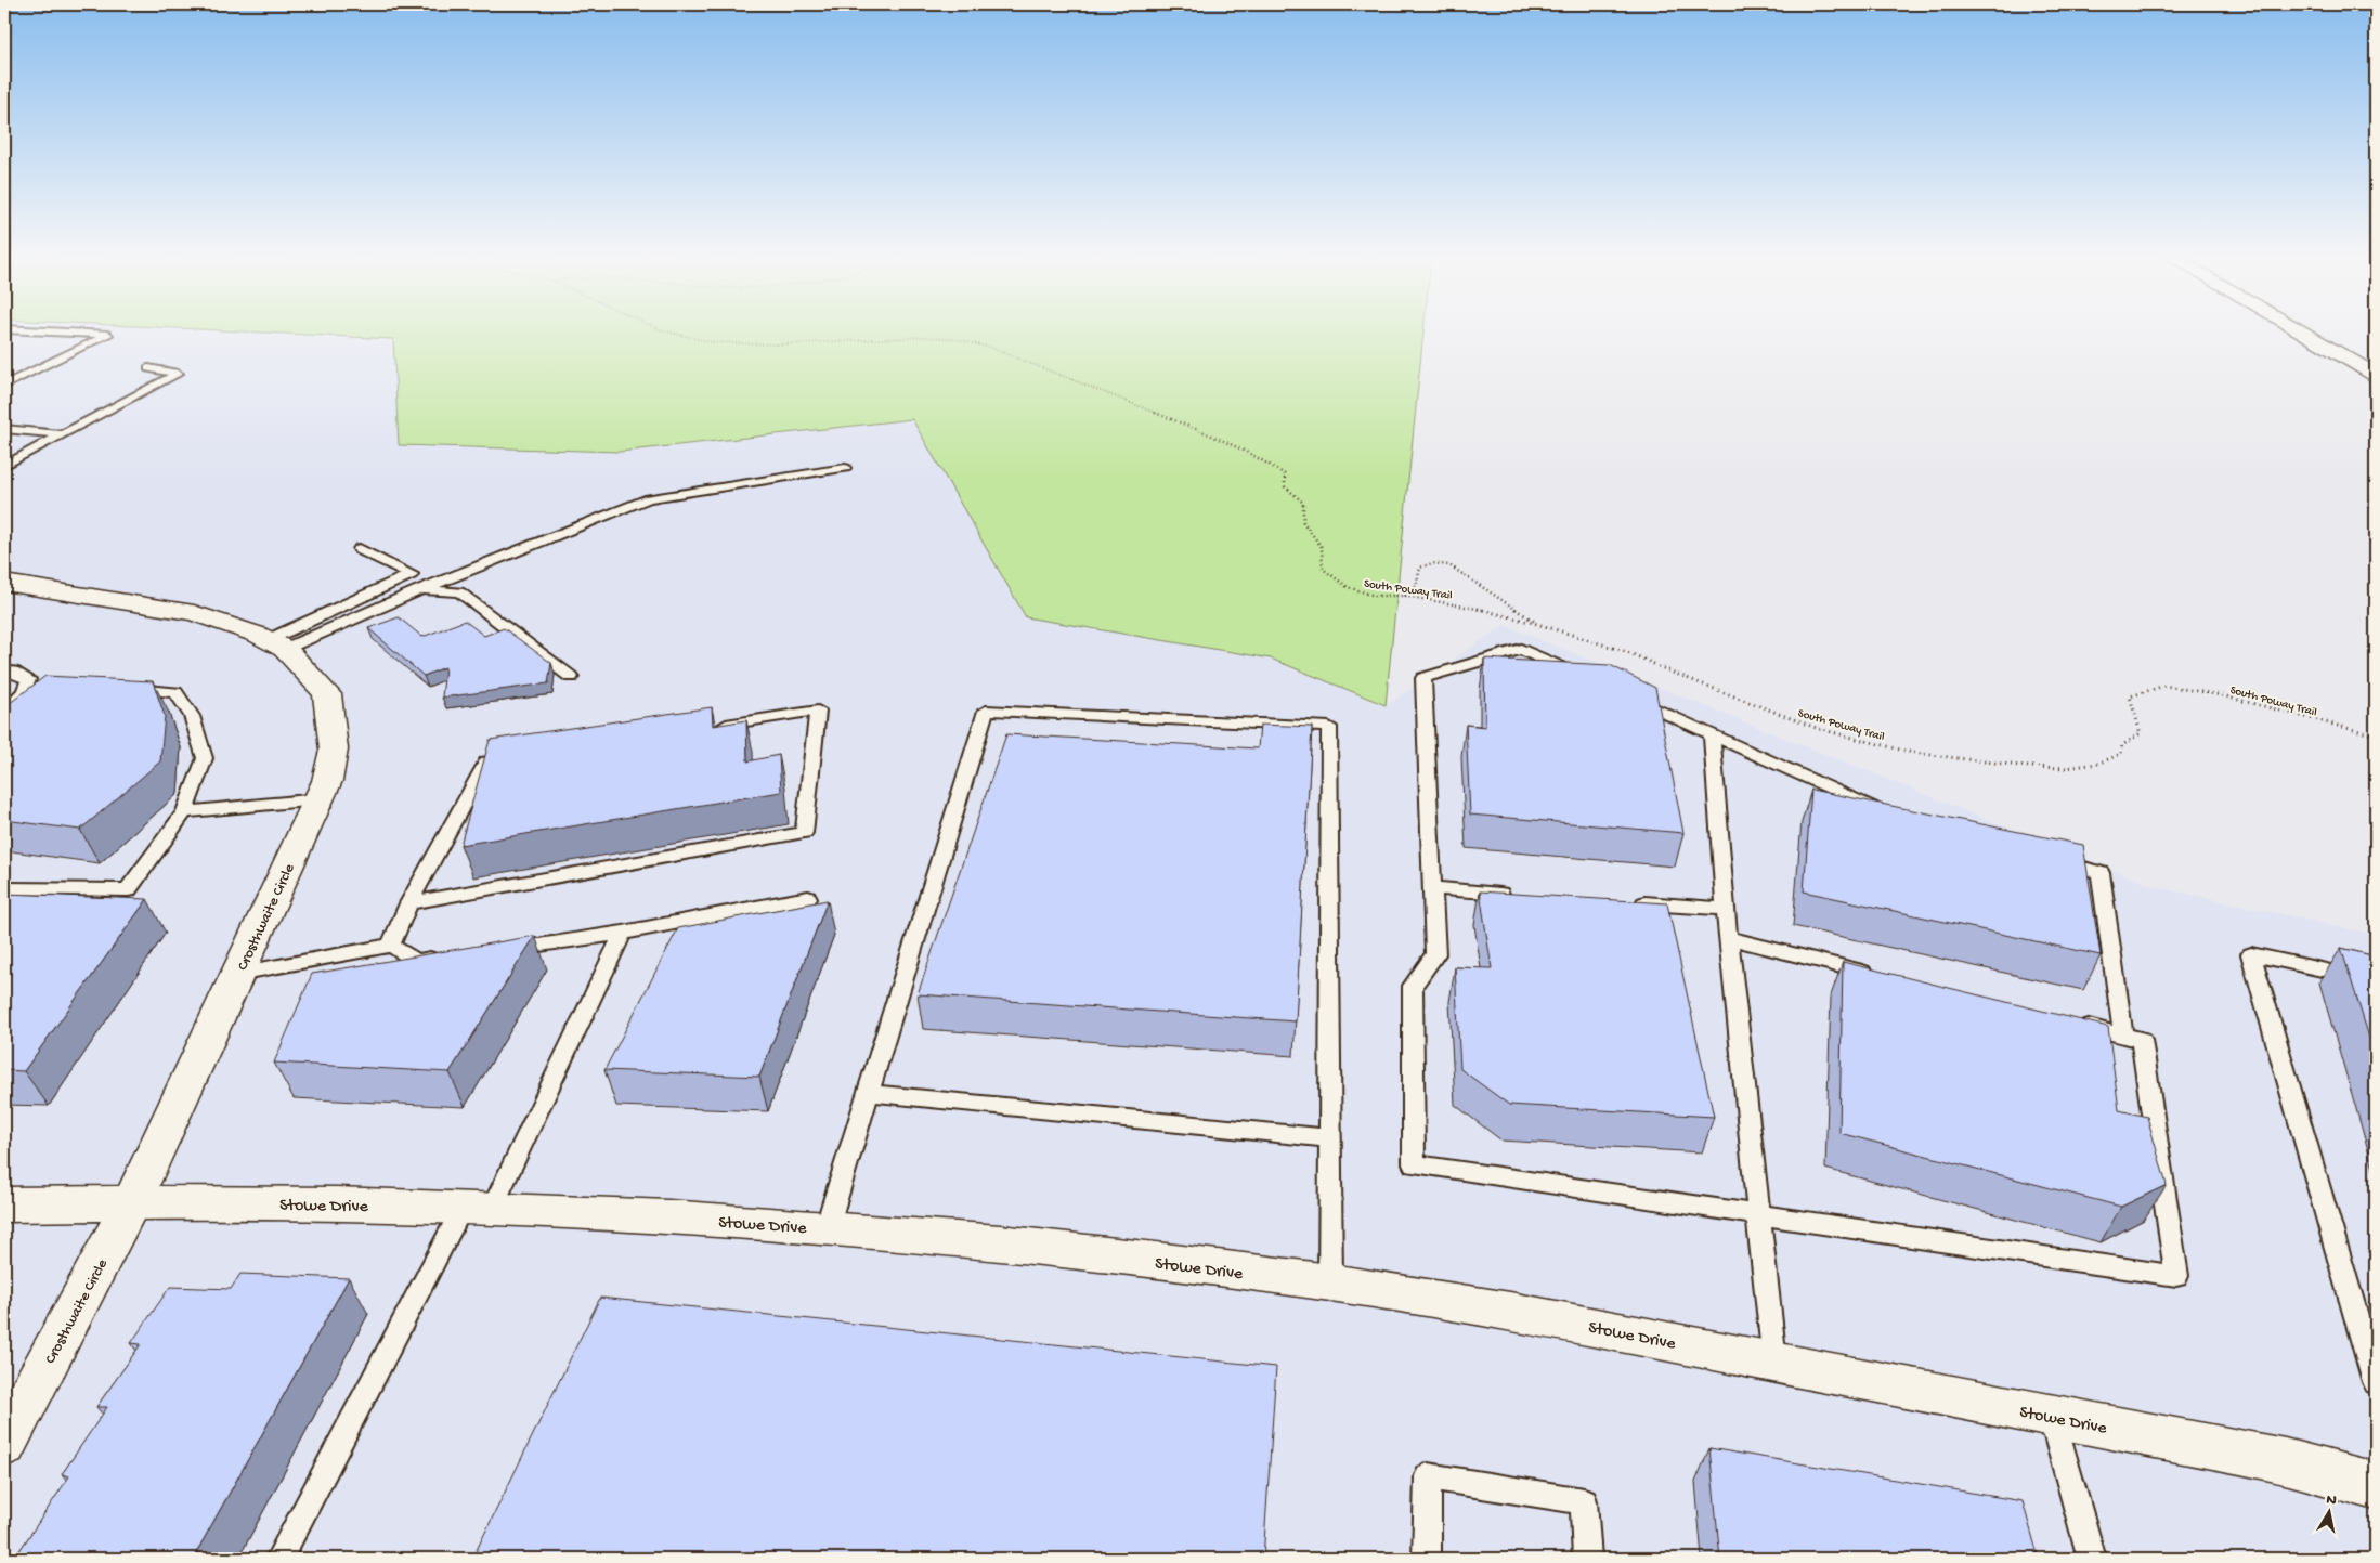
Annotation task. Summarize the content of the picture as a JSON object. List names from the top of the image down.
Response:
{
  "streets": {
    "street": ["Crosthwaite Circle", "Stowe Drive"],
    "path": ["South Poway Trail"]
  },
  "crossings": [
    ["Crosthwaite Circle", "Stowe Drive"]
  ],
  "north": "top"
}
